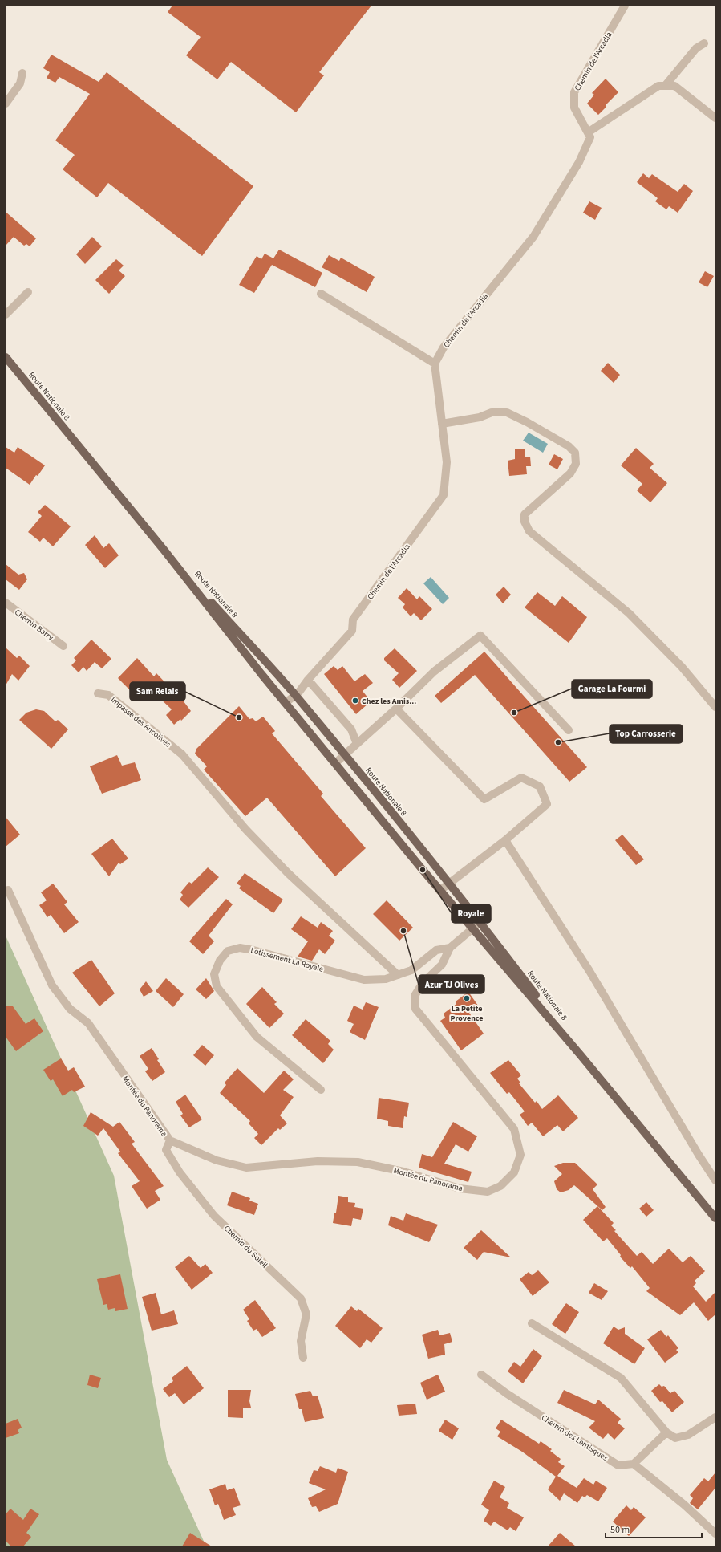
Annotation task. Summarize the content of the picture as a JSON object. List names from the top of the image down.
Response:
{
  "streets": {
    "main road": ["Route Nationale 8"],
    "street": [
      "Chemin de l'Arcadia",
      "Chemin Barry",
      "Impasse des Ancolives",
      "Lotissement La Royale",
      "Montée du Panorama",
      "Chemin du Soleil",
      "Chemin des Lentisques"
    ]
  },
  "crossings": [
    ["Chemin de l'Arcadia", "Route Nationale 8"],
    ["Route Nationale 8", "Montée du Panorama"],
    ["Impasse des Ancolives", "Lotissement La Royale"],
    ["Lotissement La Royale", "Montée du Panorama"],
    ["Montée du Panorama", "Chemin du Soleil"]
  ],
  "places": [
    "Chez les Amis...",
    "Garage La Fourmi",
    "Sam Relais",
    "Top Carrosserie",
    "Royale",
    "Azur TJ Olives",
    "La Petite Provence"
  ],
  "scale_bar": "50 m"
}
